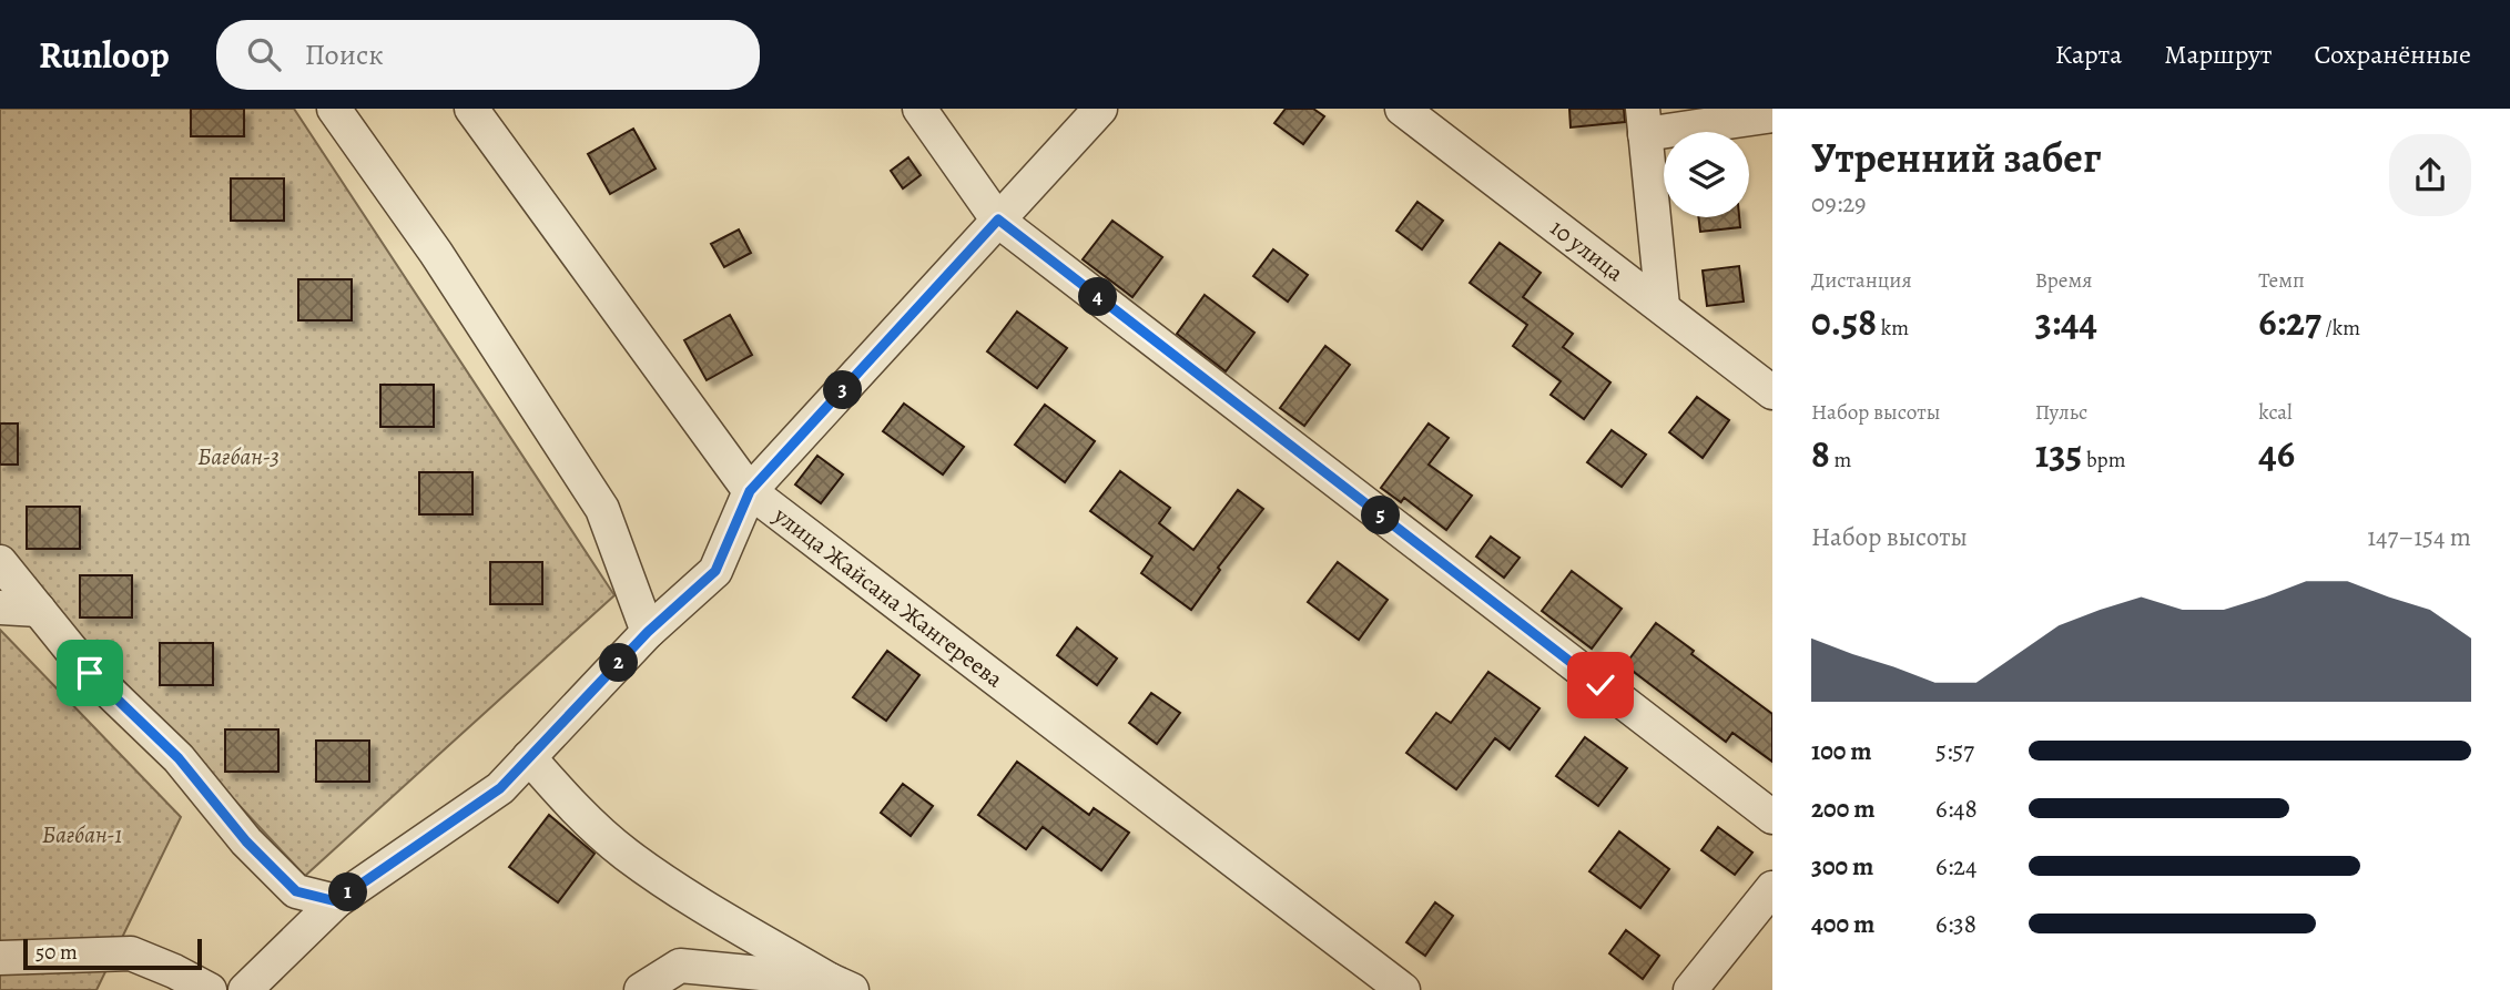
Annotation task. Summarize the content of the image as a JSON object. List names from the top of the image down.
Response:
{
  "streets": {
    "street": ["10 улица", "улица Жайсана Жангереева"]
  },
  "parks": ["Бағбан-3", "Бағбан-1"],
  "scale_bar": "50 m",
  "page": {
    "header": "Runloop",
    "search": "Поиск",
    "nav": ["Карта", "Маршрут", "Сохранённые"],
    "heading": ["Утренний забег", "09:29"],
    "stats": [
      ["Дистанция", "0.58 km"],
      ["Время", "3:44"],
      ["Темп", "6:27 /km"],
      ["Набор высоты", "8 m"],
      ["Пульс", "135 bpm"],
      ["kcal", "46"]
    ],
    "pins": [
      "4",
      "3",
      "5",
      "2",
      "1"
    ],
    "chart": ["Набор высоты", "147–154 m"],
    "list": [
      {
        "name": "100 m",
        "note": "5:57"
      },
      {
        "name": "200 m",
        "note": "6:48"
      },
      {
        "name": "300 m",
        "note": "6:24"
      },
      {
        "name": "400 m",
        "note": "6:38"
      }
    ],
    "scale": "50 m"
  }
}
